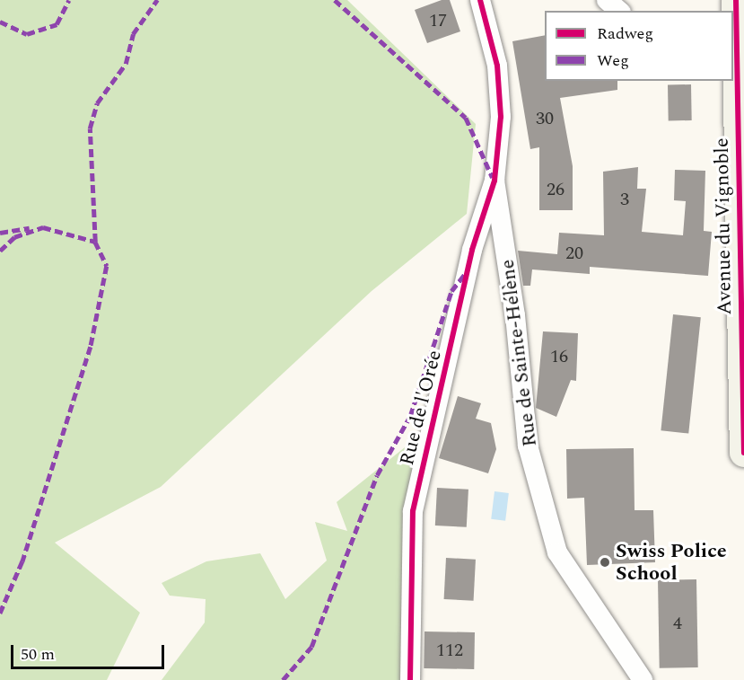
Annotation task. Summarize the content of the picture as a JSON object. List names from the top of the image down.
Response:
{
  "streets": {
    "main road": ["Avenue du Vignoble"],
    "street": ["Rue de Sainte-Hélène", "Rue de l'Orée"]
  },
  "crossings": [
    ["Rue de Sainte-Hélène", "Rue de l'Orée"]
  ],
  "places": ["Swiss Police School"],
  "house_numbers": [
    "17",
    "30",
    "26",
    "3",
    "20",
    "16",
    "4",
    "112"
  ],
  "legend": ["Radweg", "Weg"],
  "scale_bar": "50 m"
}
